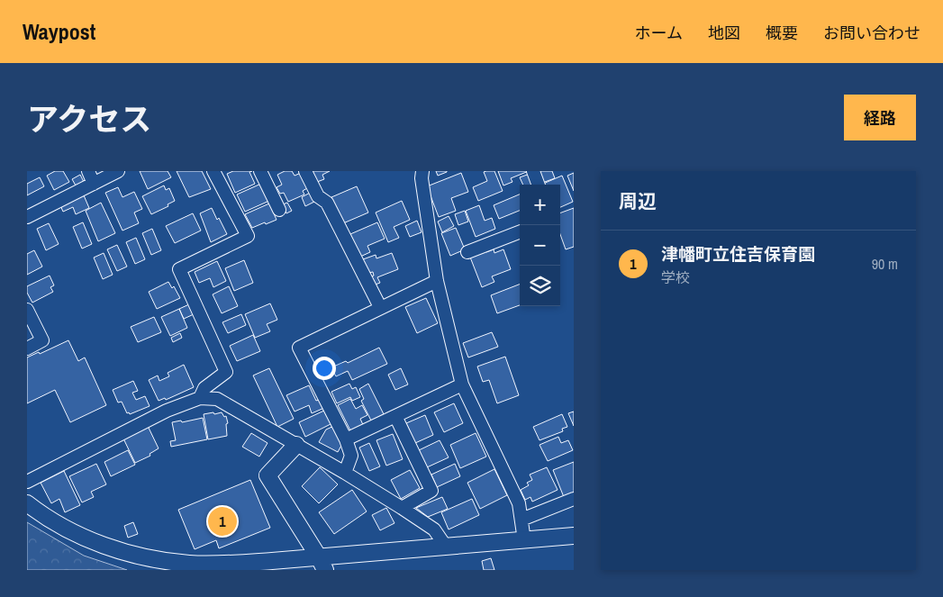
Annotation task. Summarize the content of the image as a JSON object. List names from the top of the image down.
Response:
{
  "page": {
    "header": "Waypost",
    "nav": [
      "ホーム",
      "地図",
      "概要",
      "お問い合わせ"
    ],
    "title": "アクセス",
    "buttons": "経路",
    "heading": "周辺",
    "map_buttons": ["+", "−"],
    "list": [
      {
        "mark": "1",
        "name": "津幡町立住吉保育園",
        "note": "学校",
        "value": "90 m"
      }
    ],
    "pins": "1"
  }
}
